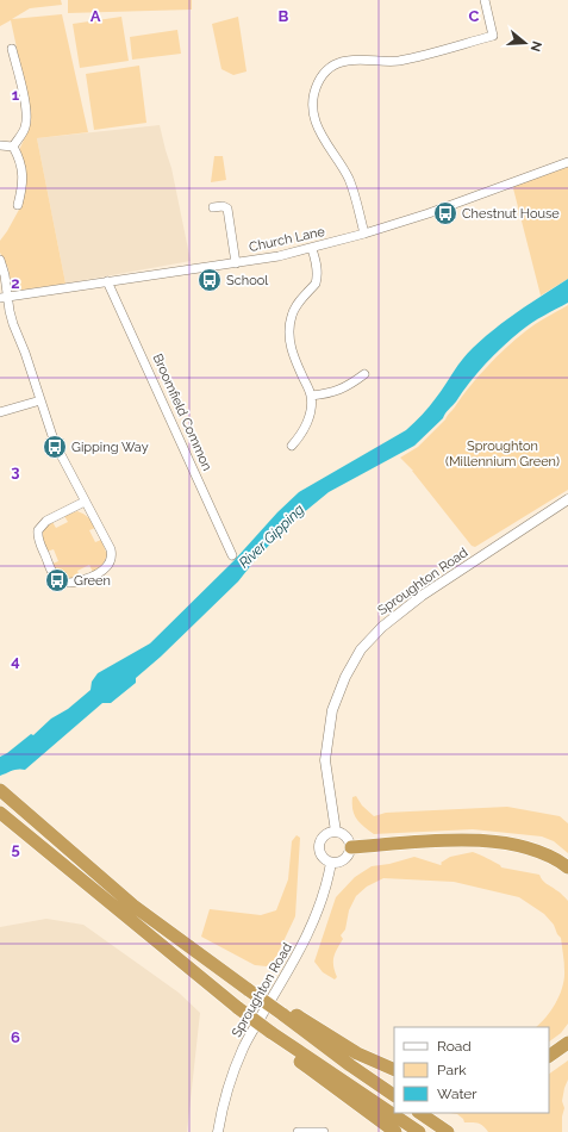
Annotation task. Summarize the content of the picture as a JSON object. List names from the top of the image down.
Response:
{
  "streets": {
    "street": ["Church Lane", "Broomfield Common", "Sproughton Road"]
  },
  "crossings": [
    ["Church Lane", "Broomfield Common"]
  ],
  "water": ["River Gipping"],
  "parks": ["Sproughton (Millennium Green)"],
  "places": {
    "bus stop": [
      "Chestnut House",
      "School",
      "Gipping Way",
      "Green"
    ]
  },
  "legend": ["Road", "Park", "Water"],
  "north": "right",
  "grid": {
    "columns": ["A", "B", "C"],
    "rows": [
      "1",
      "2",
      "3",
      "4",
      "5",
      "6"
    ]
  }
}
